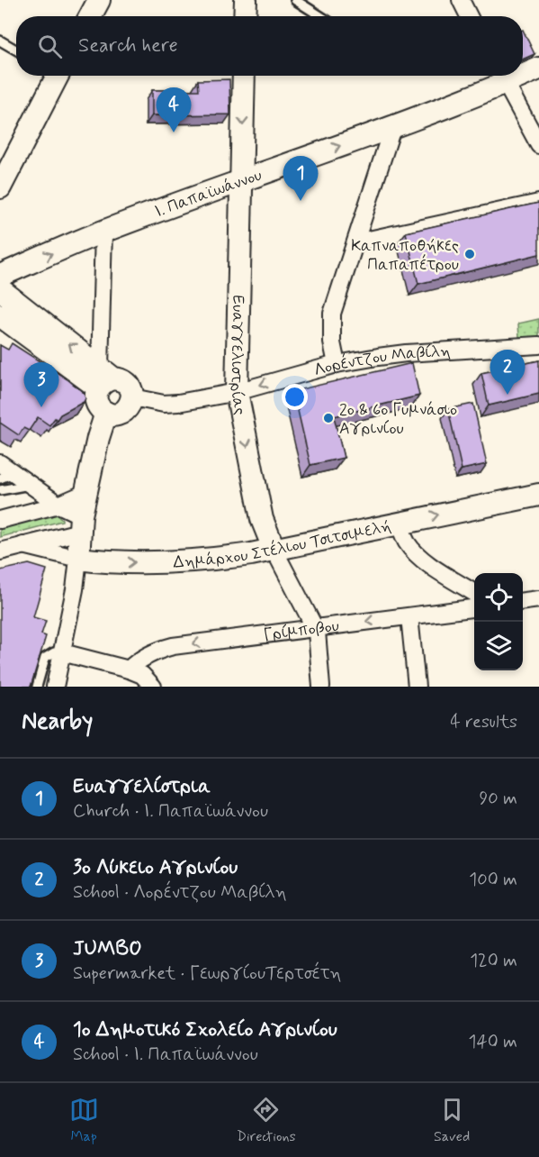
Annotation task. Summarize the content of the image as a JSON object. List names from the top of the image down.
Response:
{
  "streets": {
    "street": [
      "Ι. Παπαϊωάννου",
      "Ευαγγελιστρίας",
      "Λορέντζου Μαβίλη",
      "Δημάρχου Στέλιου Τσιτσιμελή",
      "Γρίμποβου"
    ]
  },
  "crossings": [
    ["Ι. Παπαϊωάννου", "Ευαγγελιστρίας"],
    ["Ευαγγελιστρίας", "Λορέντζου Μαβίλη"],
    ["Ευαγγελιστρίας", "Δημάρχου Στέλιου Τσιτσιμελή"],
    ["Ευαγγελιστρίας", "Γρίμποβου"]
  ],
  "one_way": ["Ι. Παπαϊωάννου", "Δημάρχου Στέλιου Τσιτσιμελή", "Γρίμποβου"],
  "places": ["Καπναποθήκες Παπαπέτρου", "2ο & 6ο Γυμνάσιο Αγρινίου"],
  "page": {
    "search": "Search here",
    "pins": [
      "4",
      "1",
      "2",
      "3"
    ],
    "heading": ["Nearby", "4 results"],
    "list": [
      {
        "mark": "1",
        "name": "Ευαγγελίστρια",
        "note": "Church · Ι. Παπαϊωάννου",
        "value": "90 m"
      },
      {
        "mark": "2",
        "name": "3ο Λύκειο Αγρινίου",
        "note": "School · Λορέντζου Μαβίλη",
        "value": "100 m"
      },
      {
        "mark": "3",
        "name": "JUMBO",
        "note": "Supermarket · ΓεωργίουΤερτσέτη",
        "value": "120 m"
      },
      {
        "mark": "4",
        "name": "1ο Δημοτικό Σχολείο Αγρινίου",
        "note": "School · Ι. Παπαϊωάννου",
        "value": "140 m"
      }
    ],
    "nav": ["Map", "Directions", "Saved"]
  }
}
